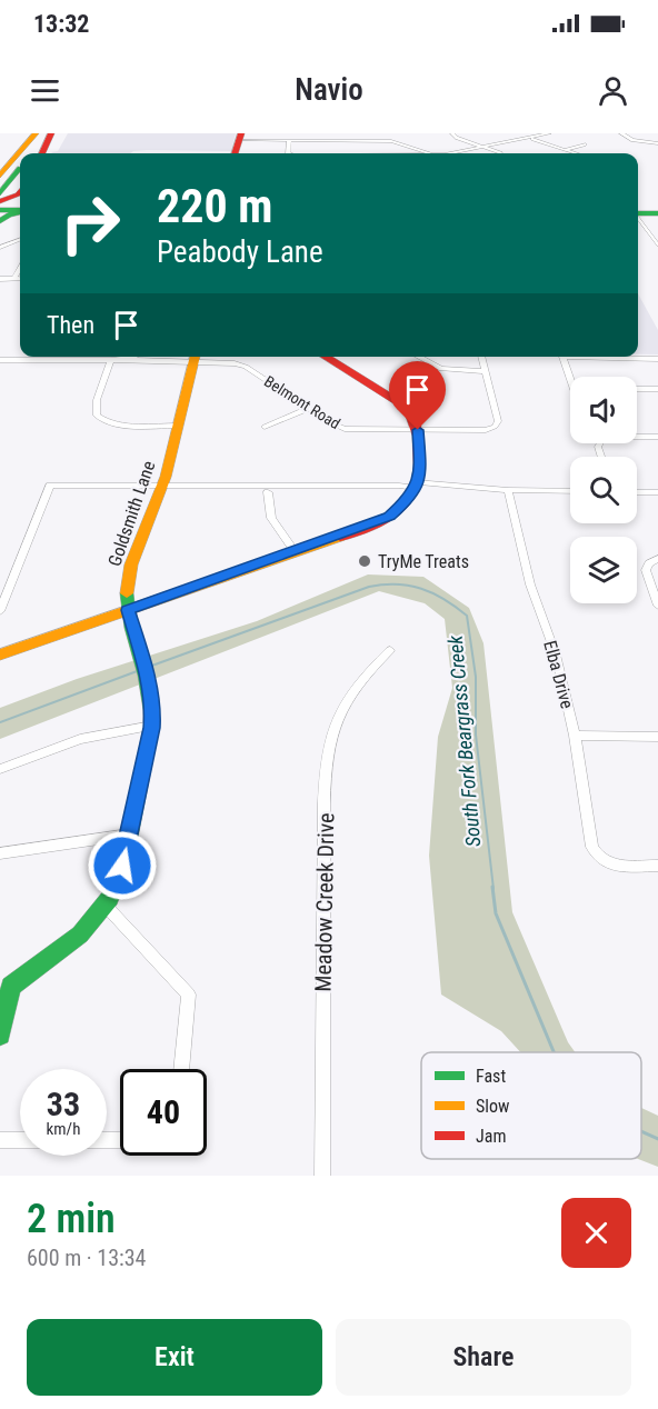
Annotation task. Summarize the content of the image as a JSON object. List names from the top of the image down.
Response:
{
  "streets": {
    "main road": ["Goldsmith Lane"],
    "street": ["Belmont Road", "Elba Drive", "Meadow Creek Drive"]
  },
  "crossings": [
    ["Belmont Road", "Goldsmith Lane"]
  ],
  "water": ["South Fork Beargrass Creek"],
  "places": ["TryMe Treats"],
  "legend": ["Fast", "Slow", "Jam"],
  "page": {
    "status": "13:32",
    "header": "Navio",
    "turn": ["220 m", "Peabody Lane"],
    "then": "Then",
    "speed": "33 km/h",
    "limit": "40",
    "heading": ["2 min", "600 m · 13:34"],
    "buttons": ["Exit", "Share"]
  }
}
